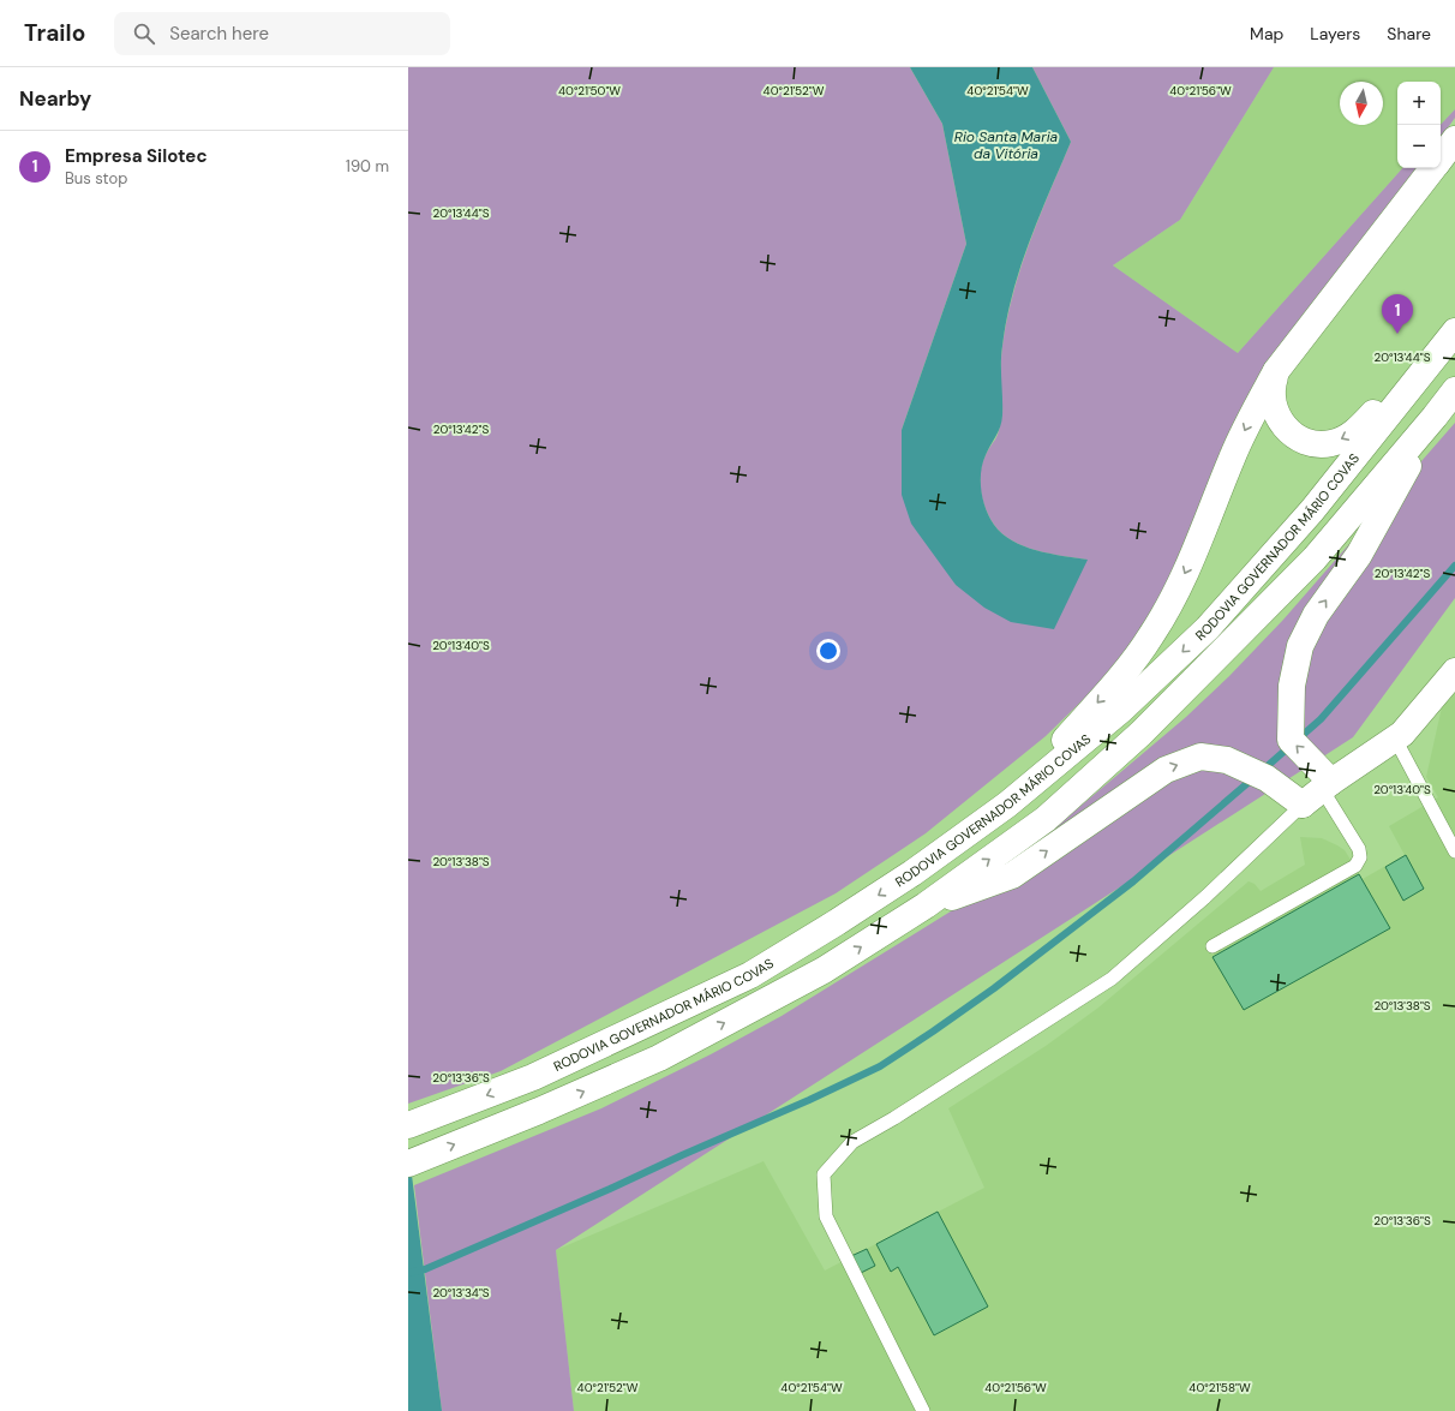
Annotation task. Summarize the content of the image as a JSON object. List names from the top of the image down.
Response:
{
  "streets": {
    "main road": ["RODOVIA GOVERNADOR MÁRIO COVAS"]
  },
  "water": ["Rio Santa Maria da Vitória"],
  "north": "bottom",
  "page": {
    "header": "Trailo",
    "search": "Search here",
    "nav": ["Map", "Layers", "Share"],
    "heading": "Nearby",
    "map_buttons": ["+", "−"],
    "list": [
      {
        "mark": "1",
        "name": "Empresa Silotec",
        "note": "Bus stop",
        "value": "190 m"
      }
    ],
    "pins": "1"
  },
  "coordinates": [
    "40°21'50\"W",
    "40°21'52\"W",
    "40°21'54\"W",
    "40°21'56\"W",
    "20°13'44\"S",
    "20°13'42\"S",
    "20°13'40\"S",
    "20°13'38\"S",
    "20°13'36\"S",
    "20°13'34\"S",
    "40°21'58\"W"
  ]
}
